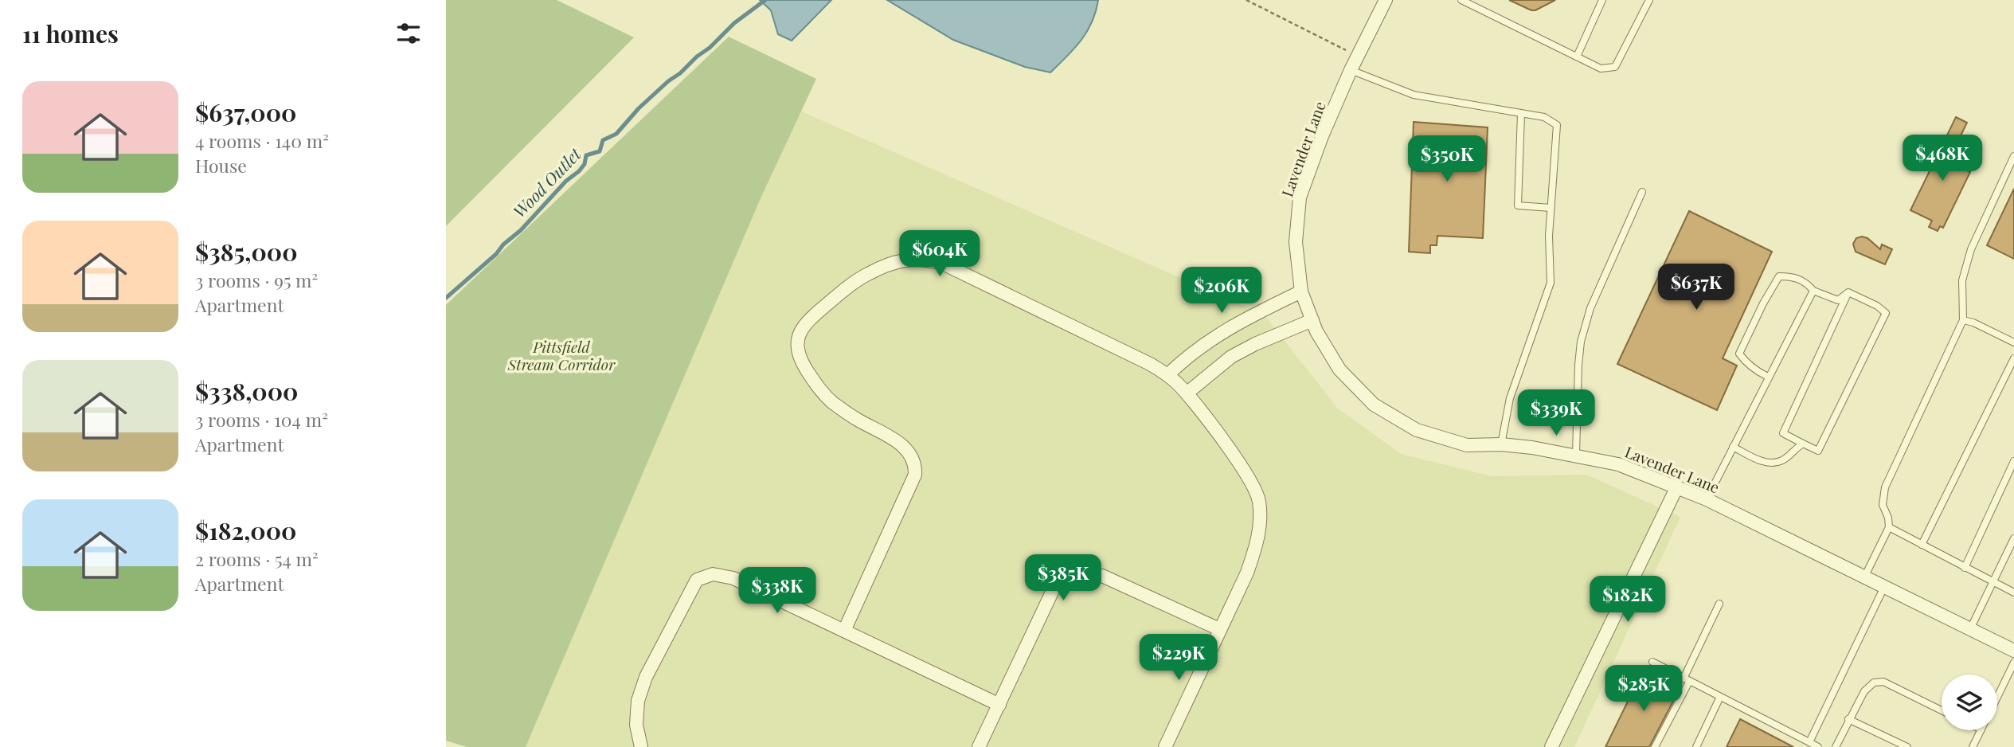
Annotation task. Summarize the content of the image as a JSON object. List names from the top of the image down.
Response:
{
  "streets": {
    "street": ["Lavender Lane"]
  },
  "water": ["Wood Outlet"],
  "parks": ["Pittsfield Stream Corridor"],
  "page": {
    "heading": "11 homes",
    "list": [
      {
        "name": "$637,000",
        "note": "4 rooms · 140 m² · House"
      },
      {
        "name": "$385,000",
        "note": "3 rooms · 95 m² · Apartment"
      },
      {
        "name": "$338,000",
        "note": "3 rooms · 104 m² · Apartment"
      },
      {
        "name": "$182,000",
        "note": "2 rooms · 54 m² · Apartment"
      }
    ],
    "price": [
      "$468K",
      "$350K",
      "$604K",
      "$637K",
      "$206K",
      "$339K",
      "$385K",
      "$338K",
      "$182K",
      "$229K",
      "$285K"
    ]
  }
}
